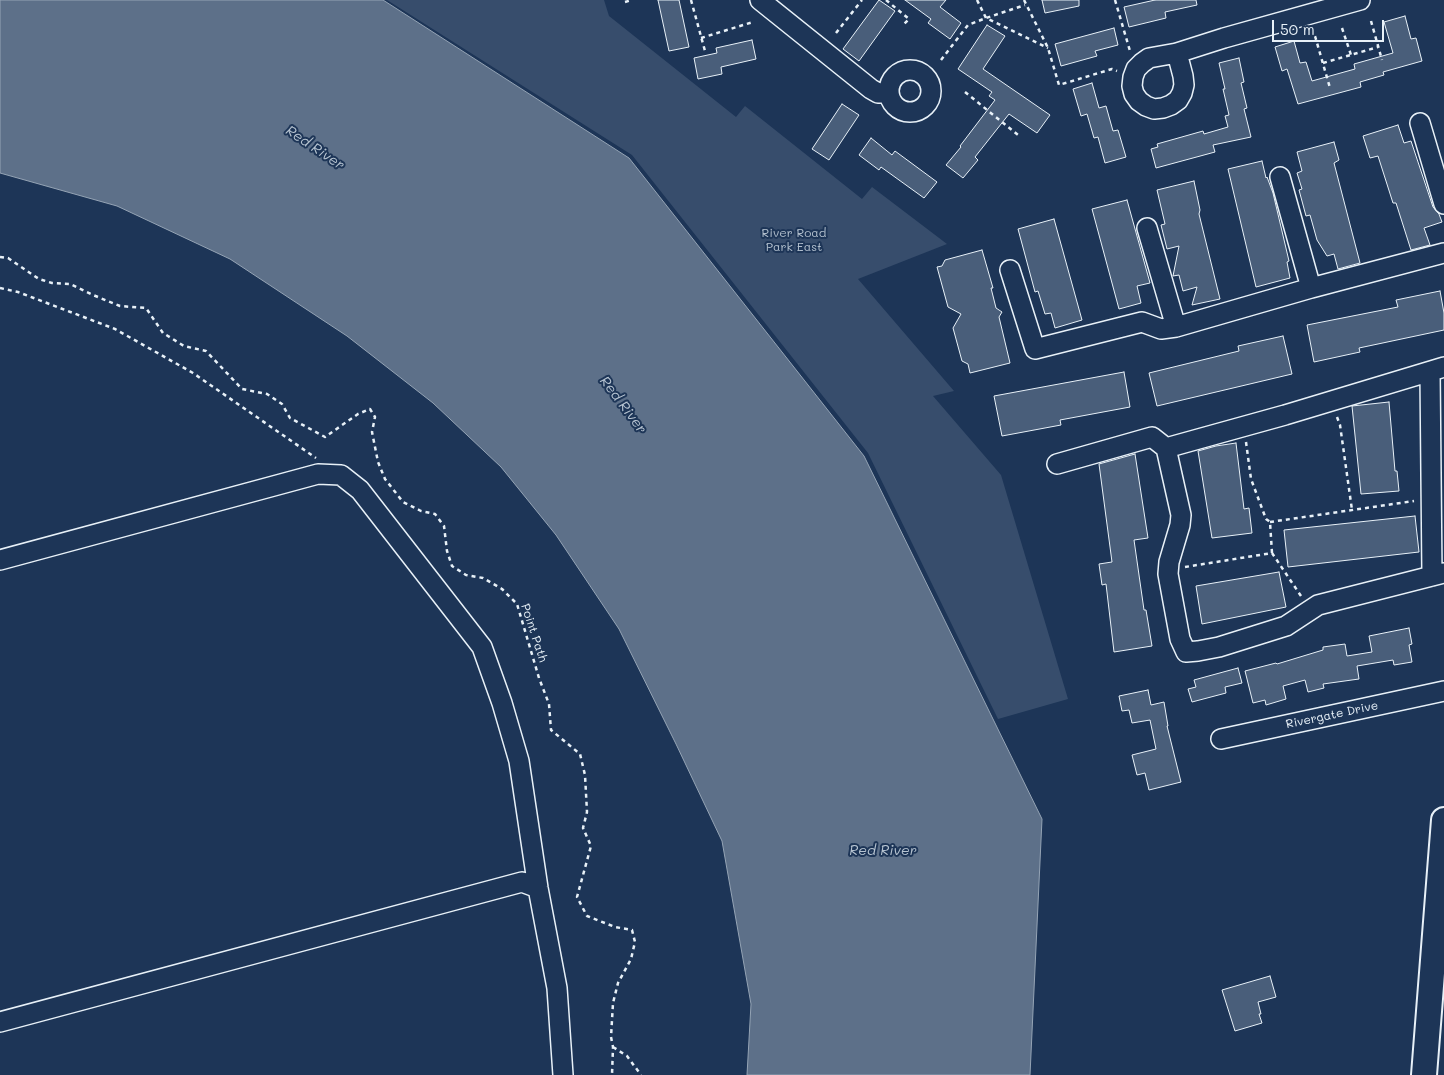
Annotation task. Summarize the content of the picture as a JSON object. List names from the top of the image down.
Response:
{
  "streets": {
    "street": ["Rivergate Drive"],
    "path": ["Point Path"]
  },
  "water": ["Red River"],
  "parks": ["River Road Park East"],
  "scale_bar": "50 m"
}
